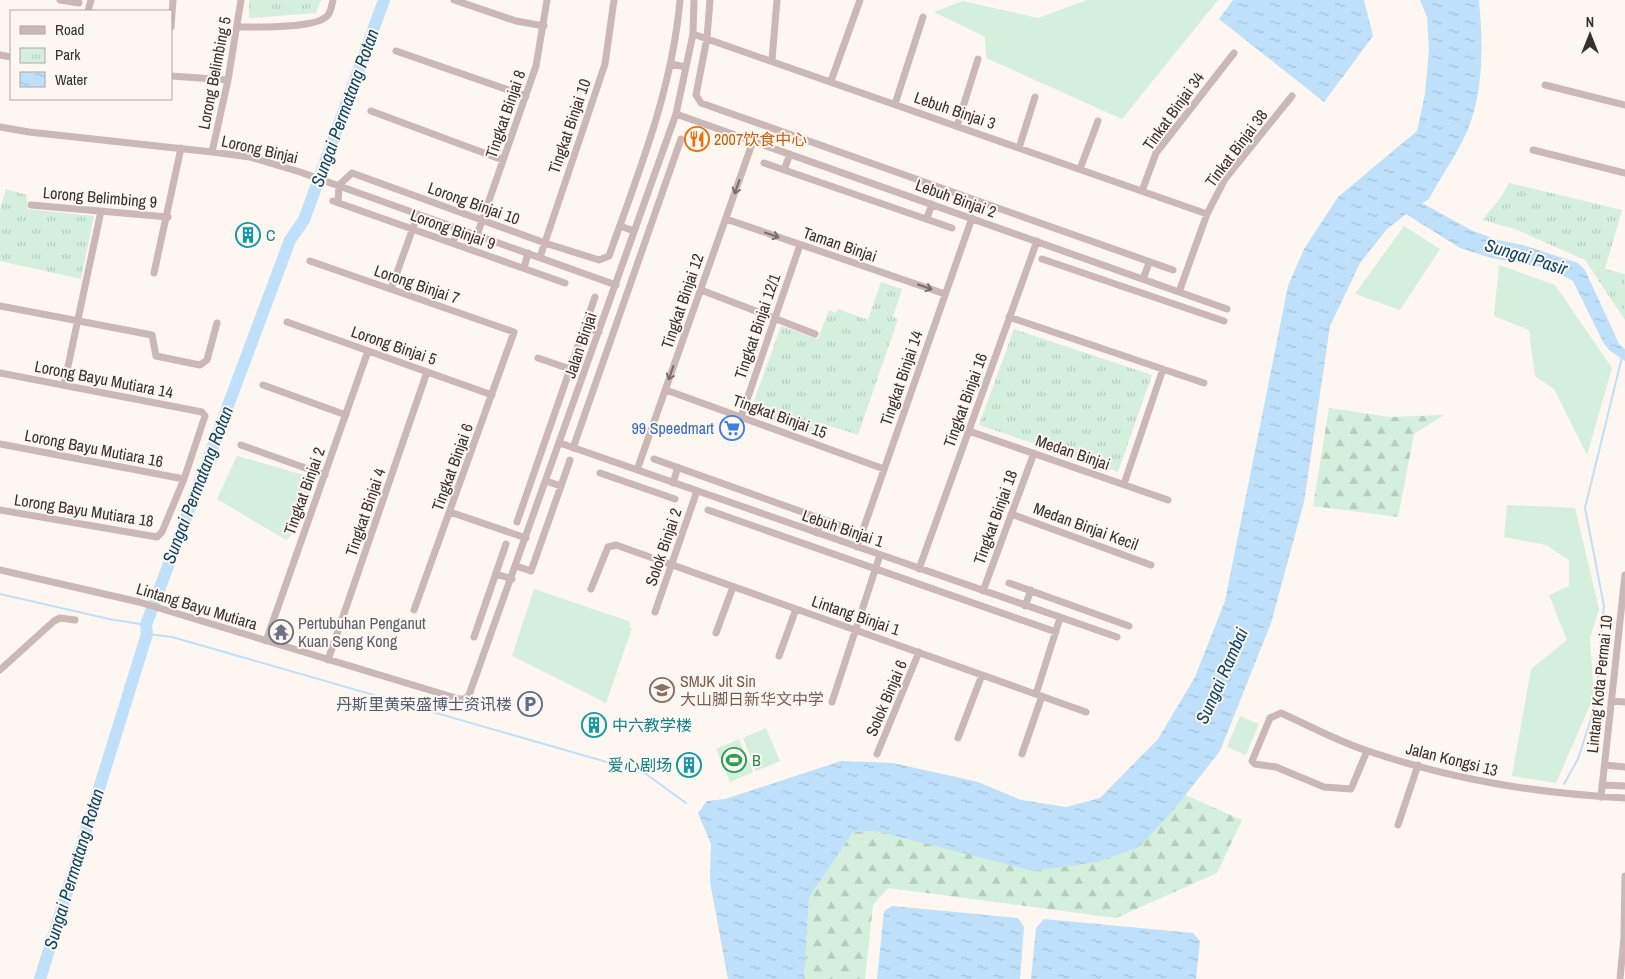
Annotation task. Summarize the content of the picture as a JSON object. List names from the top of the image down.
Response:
{
  "streets": {
    "street": [
      "Lorong Belimbing 5",
      "Lebuh Binjai 3",
      "Tinkat Binjai 34",
      "Tingkat Binjai 8",
      "Tingkat Binjai 10",
      "Tinkat Binjai 38",
      "Lorong Binjai",
      "Lorong Belimbing 9",
      "Lebuh Binjai 2",
      "Lorong Binjai 10",
      "Lorong Binjai 9",
      "Taman Binjai",
      "Lorong Binjai 7",
      "Tingkat Binjai 12",
      "Tingkat Binjai 12/1",
      "Lorong Binjai 5",
      "Jalan Binjai",
      "Tingkat Binjai 14",
      "Lorong Bayu Mutiara 14",
      "Tingkat Binjai 16",
      "Tingkat Binjai 15",
      "Lorong Bayu Mutiara 16",
      "Medan Binjai",
      "Tingkat Binjai 6",
      "Tingkat Binjai 2",
      "Lorong Bayu Mutiara 18",
      "Tingkat Binjai 4",
      "Tingkat Binjai 18",
      "Medan Binjai Kecil",
      "Lebuh Binjai 1",
      "Solok Binjai 2",
      "Lintang Bayu Mutiara",
      "Lintang Binjai 1",
      "Lintang Kota Permai 10",
      "Solok Binjai 6",
      "Jalan Kongsi 13"
    ]
  },
  "crossings": [
    ["Lorong Belimbing 5", "Lorong Binjai"],
    ["Lebuh Binjai 3", "Tinkat Binjai 34"],
    ["Lebuh Binjai 3", "Tinkat Binjai 38"],
    ["Lebuh Binjai 3", "Lebuh Binjai 2"],
    ["Lebuh Binjai 3", "Jalan Binjai"],
    ["Tingkat Binjai 8", "Lorong Binjai"],
    ["Tingkat Binjai 8", "Lorong Binjai 10"],
    ["Tingkat Binjai 10", "Lorong Binjai"],
    ["Tingkat Binjai 10", "Lorong Binjai 10"],
    ["Tinkat Binjai 38", "Lebuh Binjai 2"],
    ["Lorong Binjai", "Lorong Binjai 10"],
    ["Lorong Binjai", "Lorong Binjai 9"],
    ["Lorong Binjai", "Jalan Binjai"],
    ["Lebuh Binjai 2", "Tingkat Binjai 12"],
    ["Lebuh Binjai 2", "Jalan Binjai"],
    ["Lebuh Binjai 2", "Tingkat Binjai 14"],
    ["Lebuh Binjai 2", "Tingkat Binjai 16"],
    ["Lorong Binjai 10", "Lorong Binjai 9"],
    ["Taman Binjai", "Tingkat Binjai 12"],
    ["Taman Binjai", "Tingkat Binjai 12/1"],
    ["Taman Binjai", "Tingkat Binjai 14"],
    ["Lorong Binjai 7", "Tingkat Binjai 6"],
    ["Tingkat Binjai 12", "Tingkat Binjai 15"],
    ["Tingkat Binjai 12", "Lebuh Binjai 1"],
    ["Tingkat Binjai 12/1", "Tingkat Binjai 15"],
    ["Lorong Binjai 5", "Tingkat Binjai 6"],
    ["Lorong Binjai 5", "Tingkat Binjai 2"],
    ["Lorong Binjai 5", "Tingkat Binjai 4"],
    ["Jalan Binjai", "Lebuh Binjai 1"],
    ["Jalan Binjai", "Lintang Bayu Mutiara"],
    ["Tingkat Binjai 14", "Tingkat Binjai 15"],
    ["Tingkat Binjai 14", "Lebuh Binjai 1"],
    ["Lorong Bayu Mutiara 14", "Lorong Bayu Mutiara 16"],
    ["Lorong Bayu Mutiara 14", "Lorong Bayu Mutiara 18"],
    ["Tingkat Binjai 16", "Medan Binjai"],
    ["Tingkat Binjai 16", "Lebuh Binjai 1"],
    ["Lorong Bayu Mutiara 16", "Lorong Bayu Mutiara 18"],
    ["Medan Binjai", "Tingkat Binjai 18"],
    ["Tingkat Binjai 2", "Lintang Bayu Mutiara"],
    ["Tingkat Binjai 4", "Lintang Bayu Mutiara"],
    ["Tingkat Binjai 18", "Medan Binjai Kecil"],
    ["Tingkat Binjai 18", "Lebuh Binjai 1"],
    ["Lebuh Binjai 1", "Solok Binjai 2"],
    ["Solok Binjai 2", "Lintang Binjai 1"],
    ["Lintang Binjai 1", "Solok Binjai 6"],
    ["Lintang Kota Permai 10", "Jalan Kongsi 13"]
  ],
  "one_way": ["Taman Binjai", "Tingkat Binjai 12"],
  "water": ["Sungai Permatang Rotan", "Sungai Pasir", "Sungai Rambai"],
  "places": {
    "restaurant": ["2007饮食中心"],
    "building": ["C", "中六教学楼", "爱心剧场"],
    "supermarket": ["99 Speedmart"],
    "temple": ["Pertubuhan Penganut Kuan Seng Kong"],
    "school or university": ["SMJK Jit Sin 大山脚日新华文中学"],
    "parking": ["丹斯里黄荣盛博士资讯楼"],
    "sports": ["B"]
  },
  "legend": ["Road", "Park", "Water"],
  "north": "top"
}
